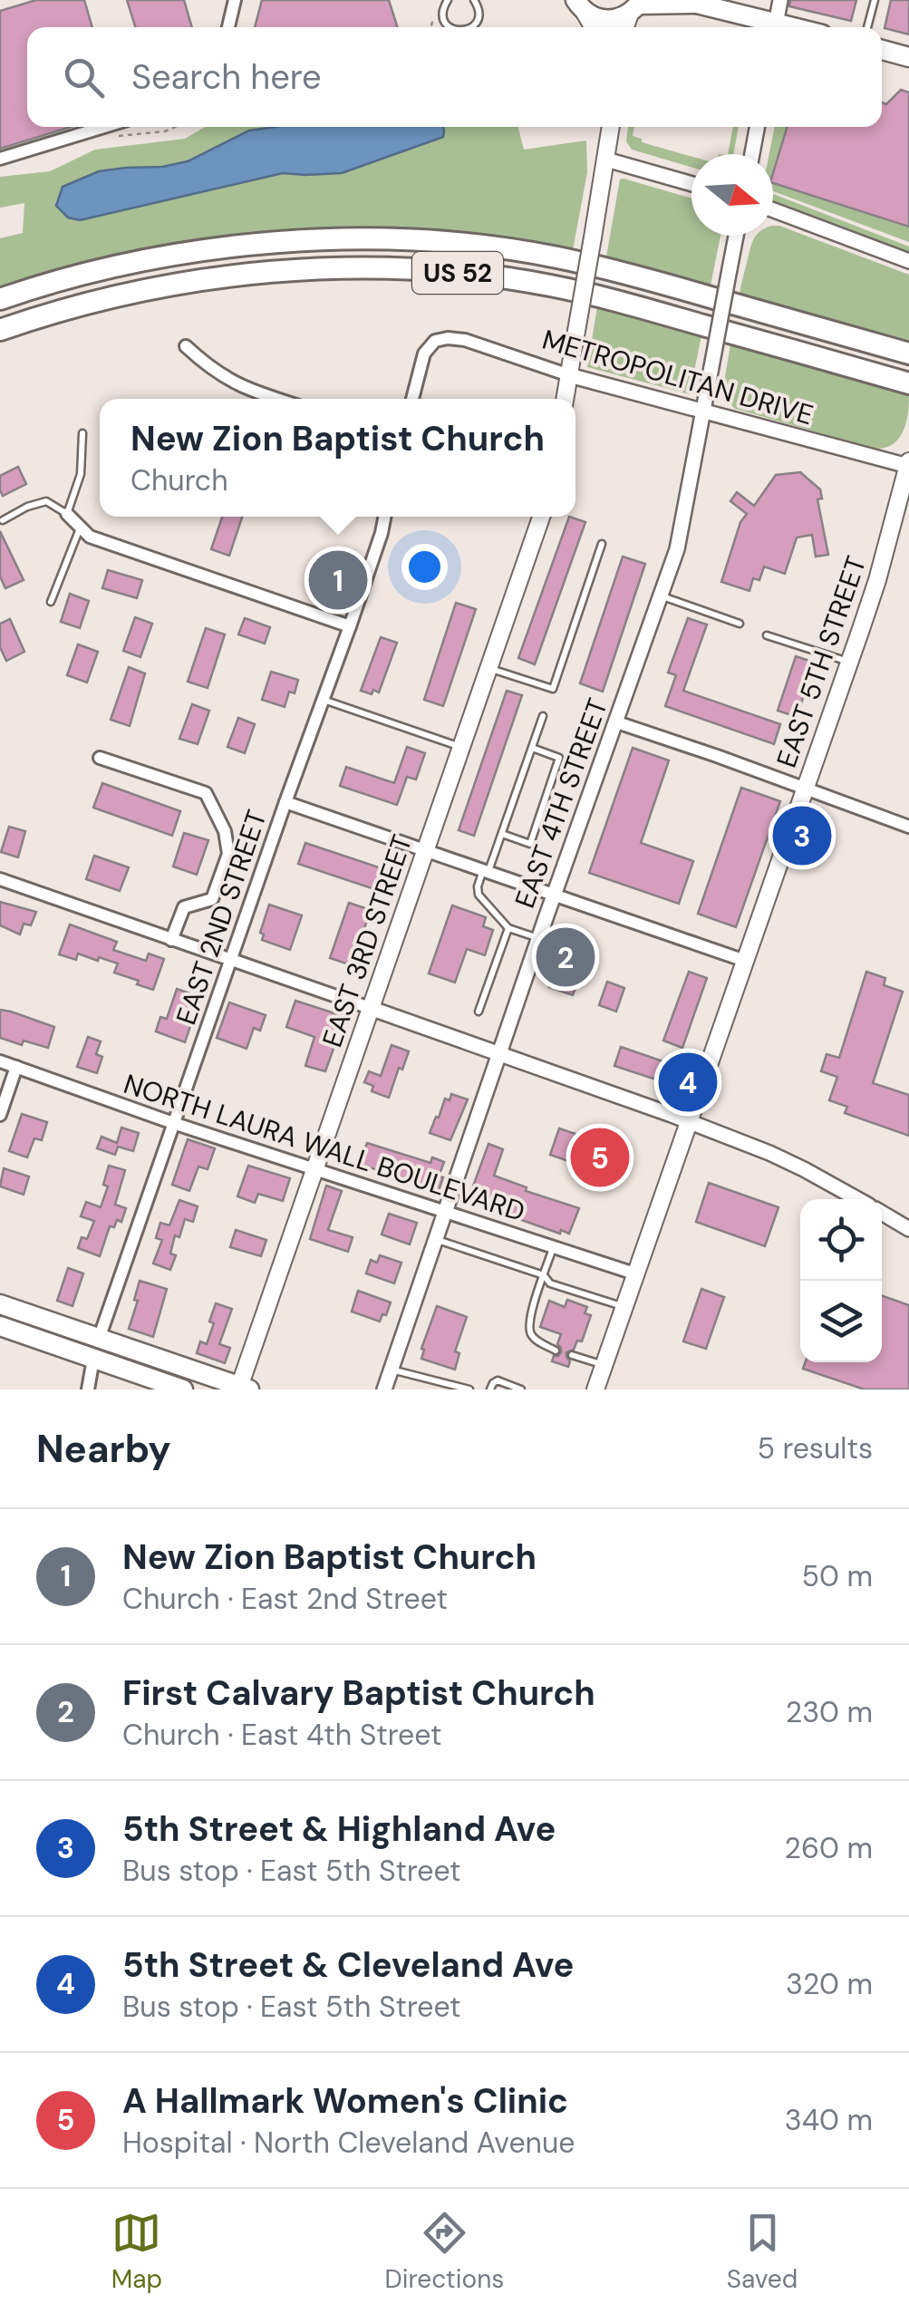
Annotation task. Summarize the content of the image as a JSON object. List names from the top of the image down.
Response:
{
  "streets": {
    "highway": ["US 52"],
    "main road": ["EAST 5TH STREET", "EAST 3RD STREET"],
    "street": [
      "METROPOLITAN DRIVE",
      "EAST 4TH STREET",
      "EAST 2ND STREET",
      "NORTH LAURA WALL BOULEVARD"
    ]
  },
  "crossings": [
    ["METROPOLITAN DRIVE", "EAST 5TH STREET"],
    ["METROPOLITAN DRIVE", "EAST 4TH STREET"],
    ["EAST 5TH STREET", "NORTH LAURA WALL BOULEVARD"],
    ["EAST 4TH STREET", "NORTH LAURA WALL BOULEVARD"],
    ["EAST 2ND STREET", "NORTH LAURA WALL BOULEVARD"],
    ["EAST 3RD STREET", "NORTH LAURA WALL BOULEVARD"]
  ],
  "north": "right",
  "page": {
    "search": "Search here",
    "popup": ["New Zion Baptist Church", "Church"],
    "pins": [
      "1",
      "3",
      "2",
      "4",
      "5"
    ],
    "heading": ["Nearby", "5 results"],
    "list": [
      {
        "mark": "1",
        "name": "New Zion Baptist Church",
        "note": "Church · East 2nd Street",
        "value": "50 m"
      },
      {
        "mark": "2",
        "name": "First Calvary Baptist Church",
        "note": "Church · East 4th Street",
        "value": "230 m"
      },
      {
        "mark": "3",
        "name": "5th Street & Highland Ave",
        "note": "Bus stop · East 5th Street",
        "value": "260 m"
      },
      {
        "mark": "4",
        "name": "5th Street & Cleveland Ave",
        "note": "Bus stop · East 5th Street",
        "value": "320 m"
      },
      {
        "mark": "5",
        "name": "A Hallmark Women's Clinic",
        "note": "Hospital · North Cleveland Avenue",
        "value": "340 m"
      }
    ],
    "nav": ["Map", "Directions", "Saved"]
  }
}
